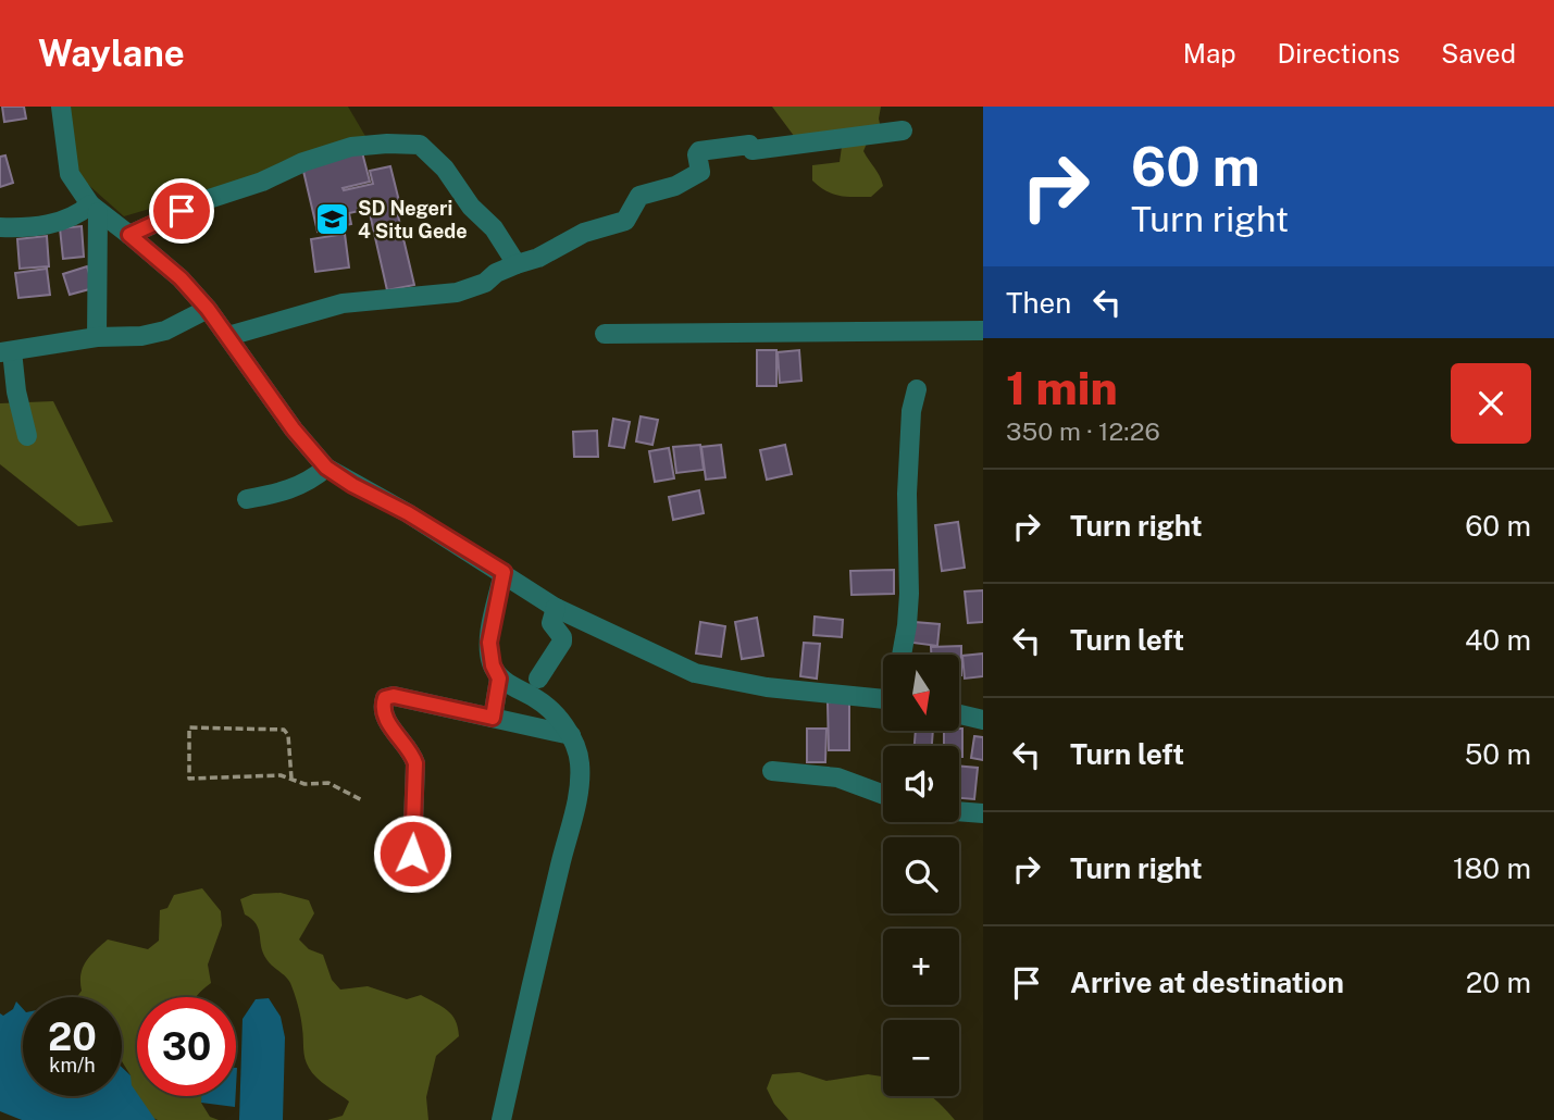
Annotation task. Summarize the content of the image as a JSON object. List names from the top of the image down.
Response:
{
  "places": {
    "school or university": ["SD Negeri 4 Situ Gede"]
  },
  "north": "bottom",
  "page": {
    "header": "Waylane",
    "nav": ["Map", "Directions", "Saved"],
    "turn": ["60 m", "Turn right"],
    "then": "Then",
    "heading": ["1 min", "350 m · 12:26"],
    "list": [
      {
        "name": "Turn right",
        "value": "60 m"
      },
      {
        "name": "Turn left",
        "value": "40 m"
      },
      {
        "name": "Turn left",
        "value": "50 m"
      },
      {
        "name": "Turn right",
        "value": "180 m"
      },
      {
        "name": "Arrive at destination",
        "value": "20 m"
      }
    ],
    "map_buttons": ["+", "−"],
    "speed": "20 km/h",
    "limit": "30"
  }
}
